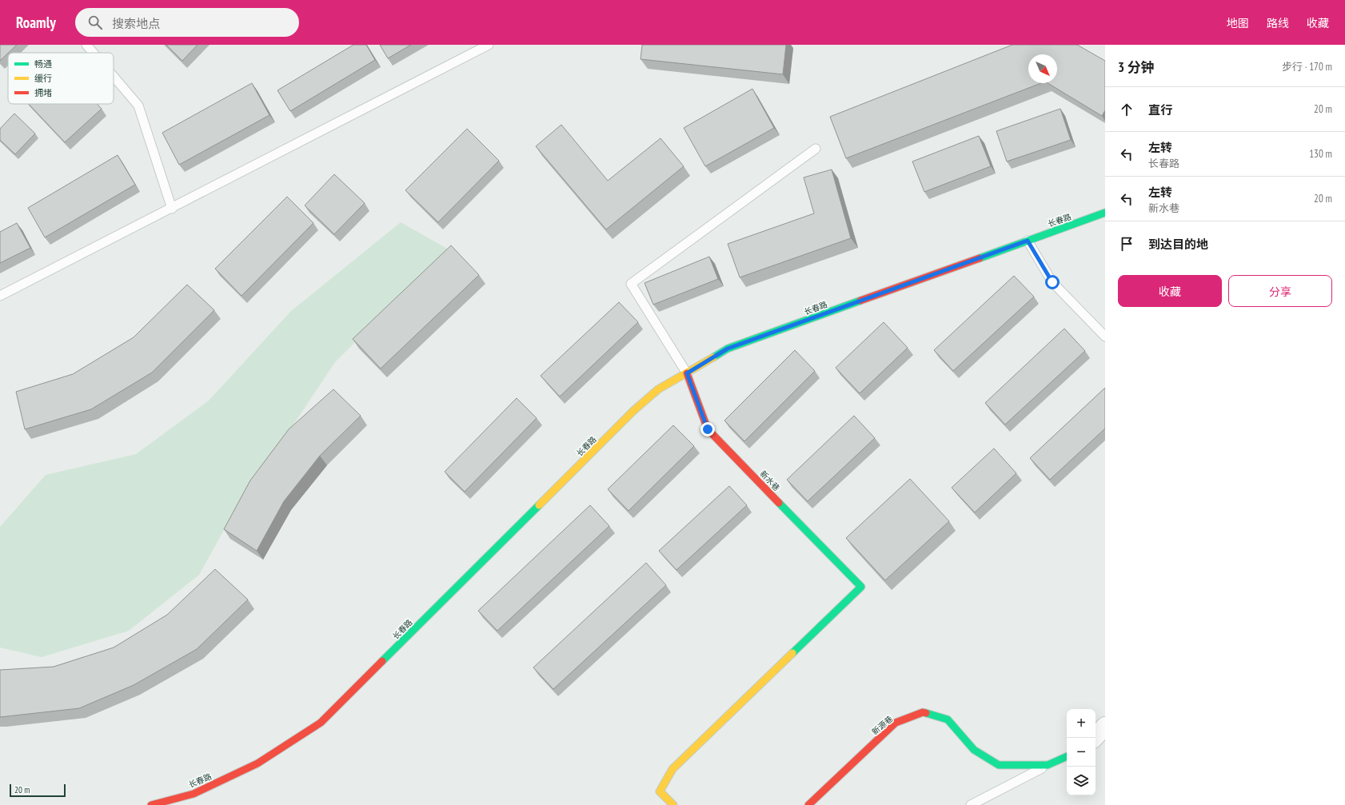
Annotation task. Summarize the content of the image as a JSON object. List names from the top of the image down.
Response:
{
  "streets": {
    "main road": ["长春路", "新水巷", "新源巷"]
  },
  "crossings": [
    ["长春路", "新水巷"]
  ],
  "legend": ["畅通", "缓行", "拥堵"],
  "scale_bar": "20 m",
  "north": "bottom right",
  "page": {
    "header": "Roamly",
    "search": "搜索地点",
    "nav": ["地图", "路线", "收藏"],
    "heading": ["3 分钟", "步行 · 170 m"],
    "list": [
      ["直行", "20 m"],
      ["左转", "长春路", "130 m"],
      ["左转", "新水巷", "20 m"],
      "到达目的地"
    ],
    "buttons": ["收藏", "分享"],
    "map_buttons": ["+", "−"],
    "scale": "20 m"
  }
}
